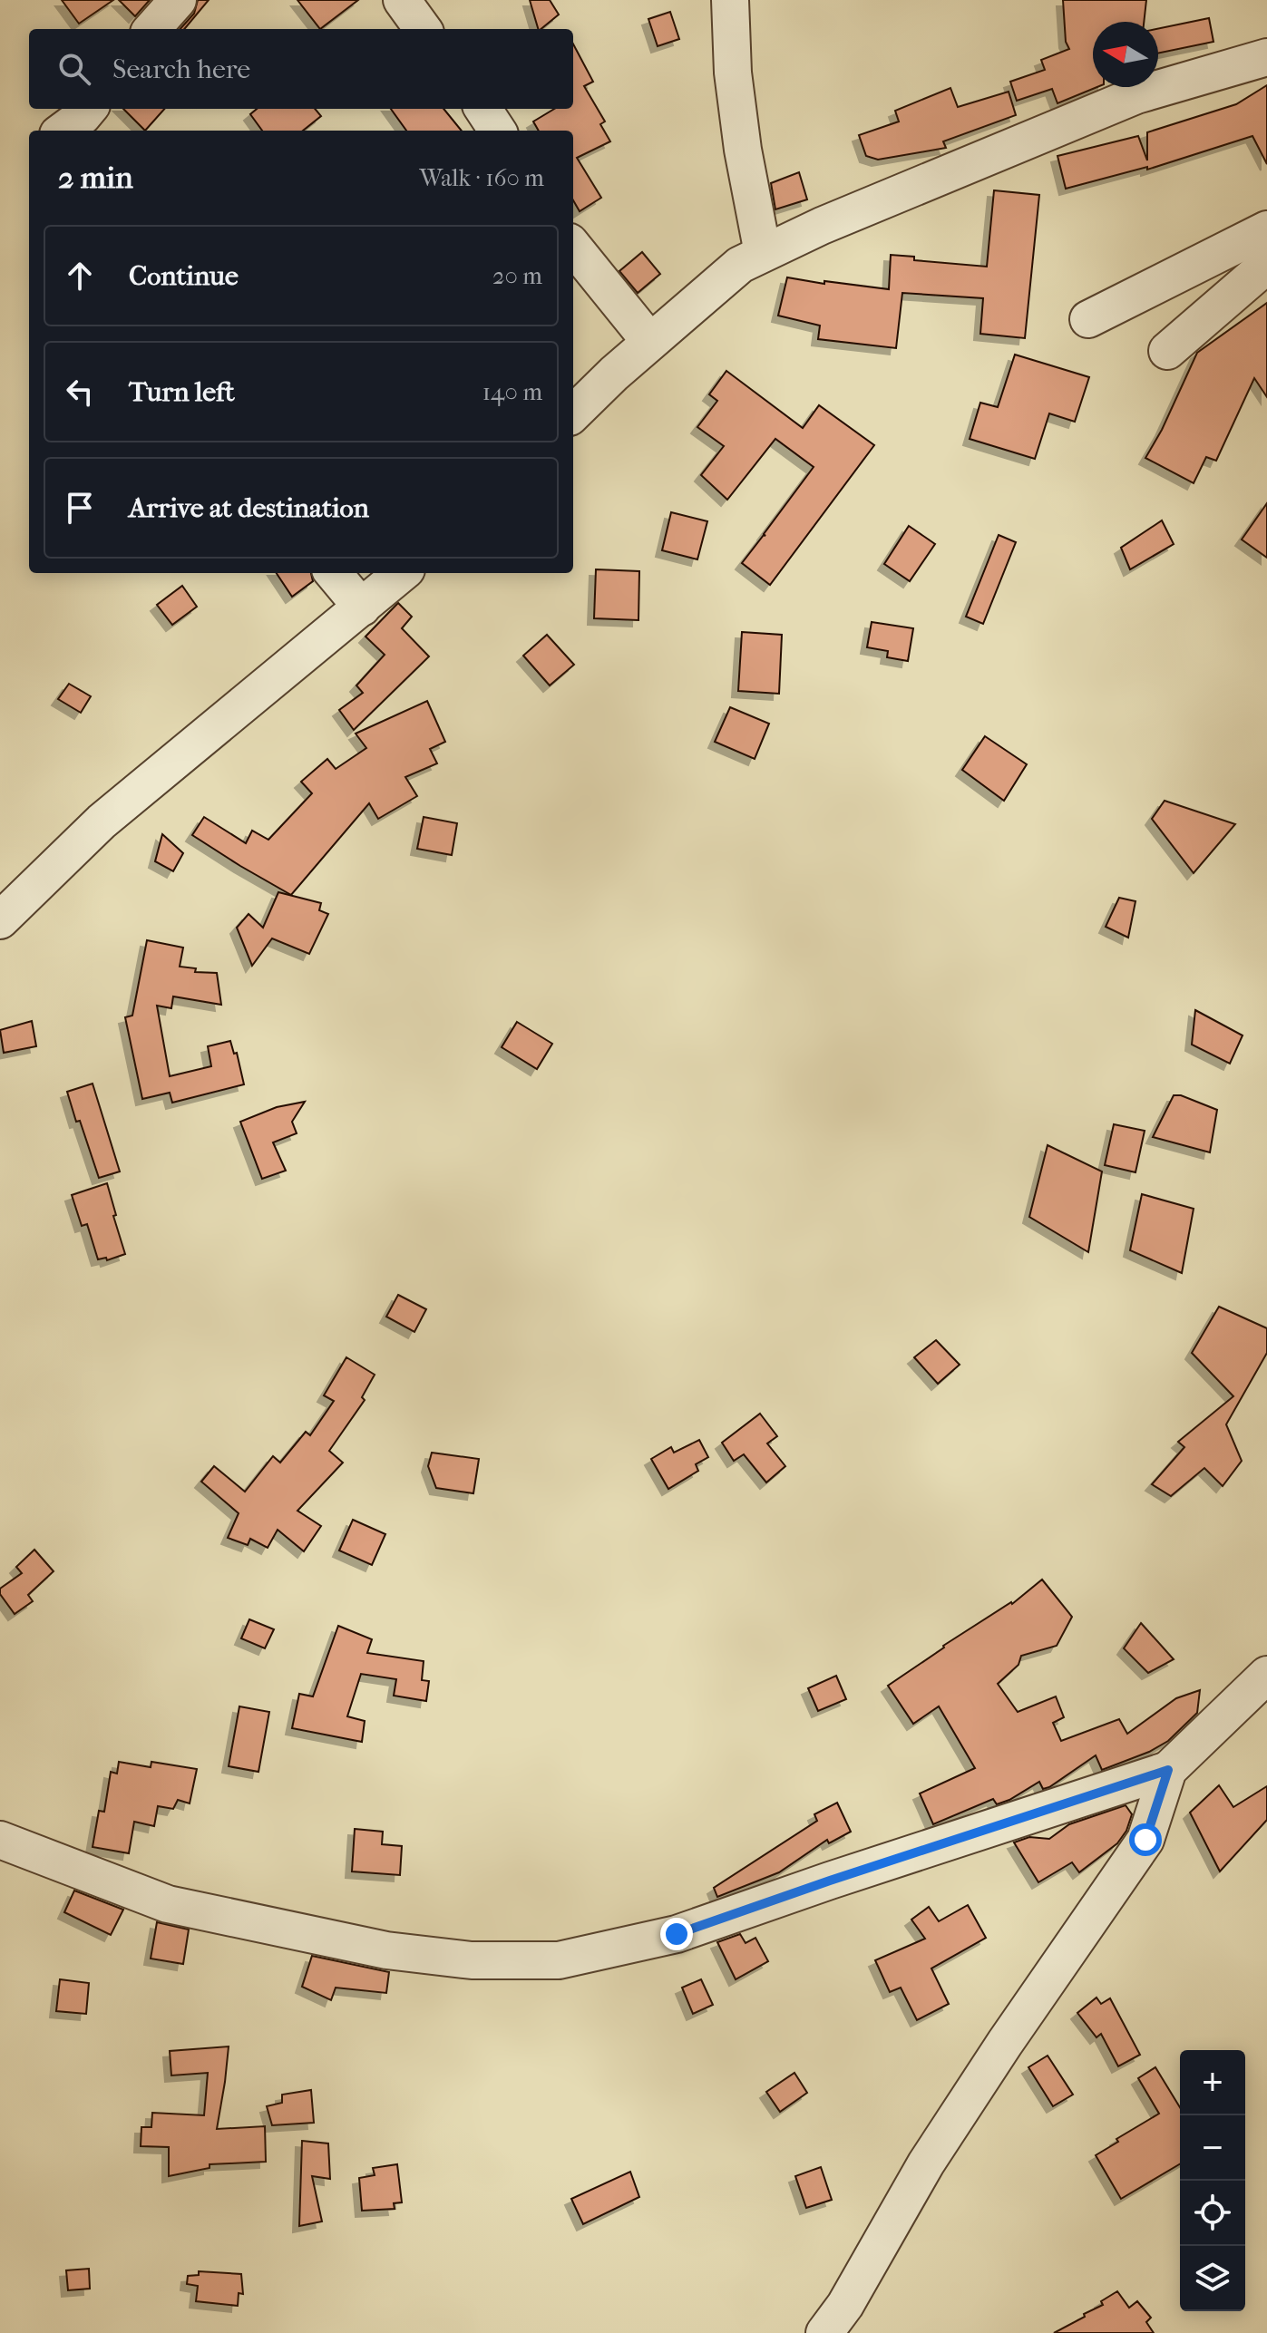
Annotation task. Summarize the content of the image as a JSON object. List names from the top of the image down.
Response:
{
  "north": "left",
  "page": {
    "search": "Search here",
    "heading": ["2 min", "Walk · 160 m"],
    "list": [
      ["Continue", "20 m"],
      ["Turn left", "140 m"],
      "Arrive at destination"
    ],
    "map_buttons": ["+", "−"]
  }
}
